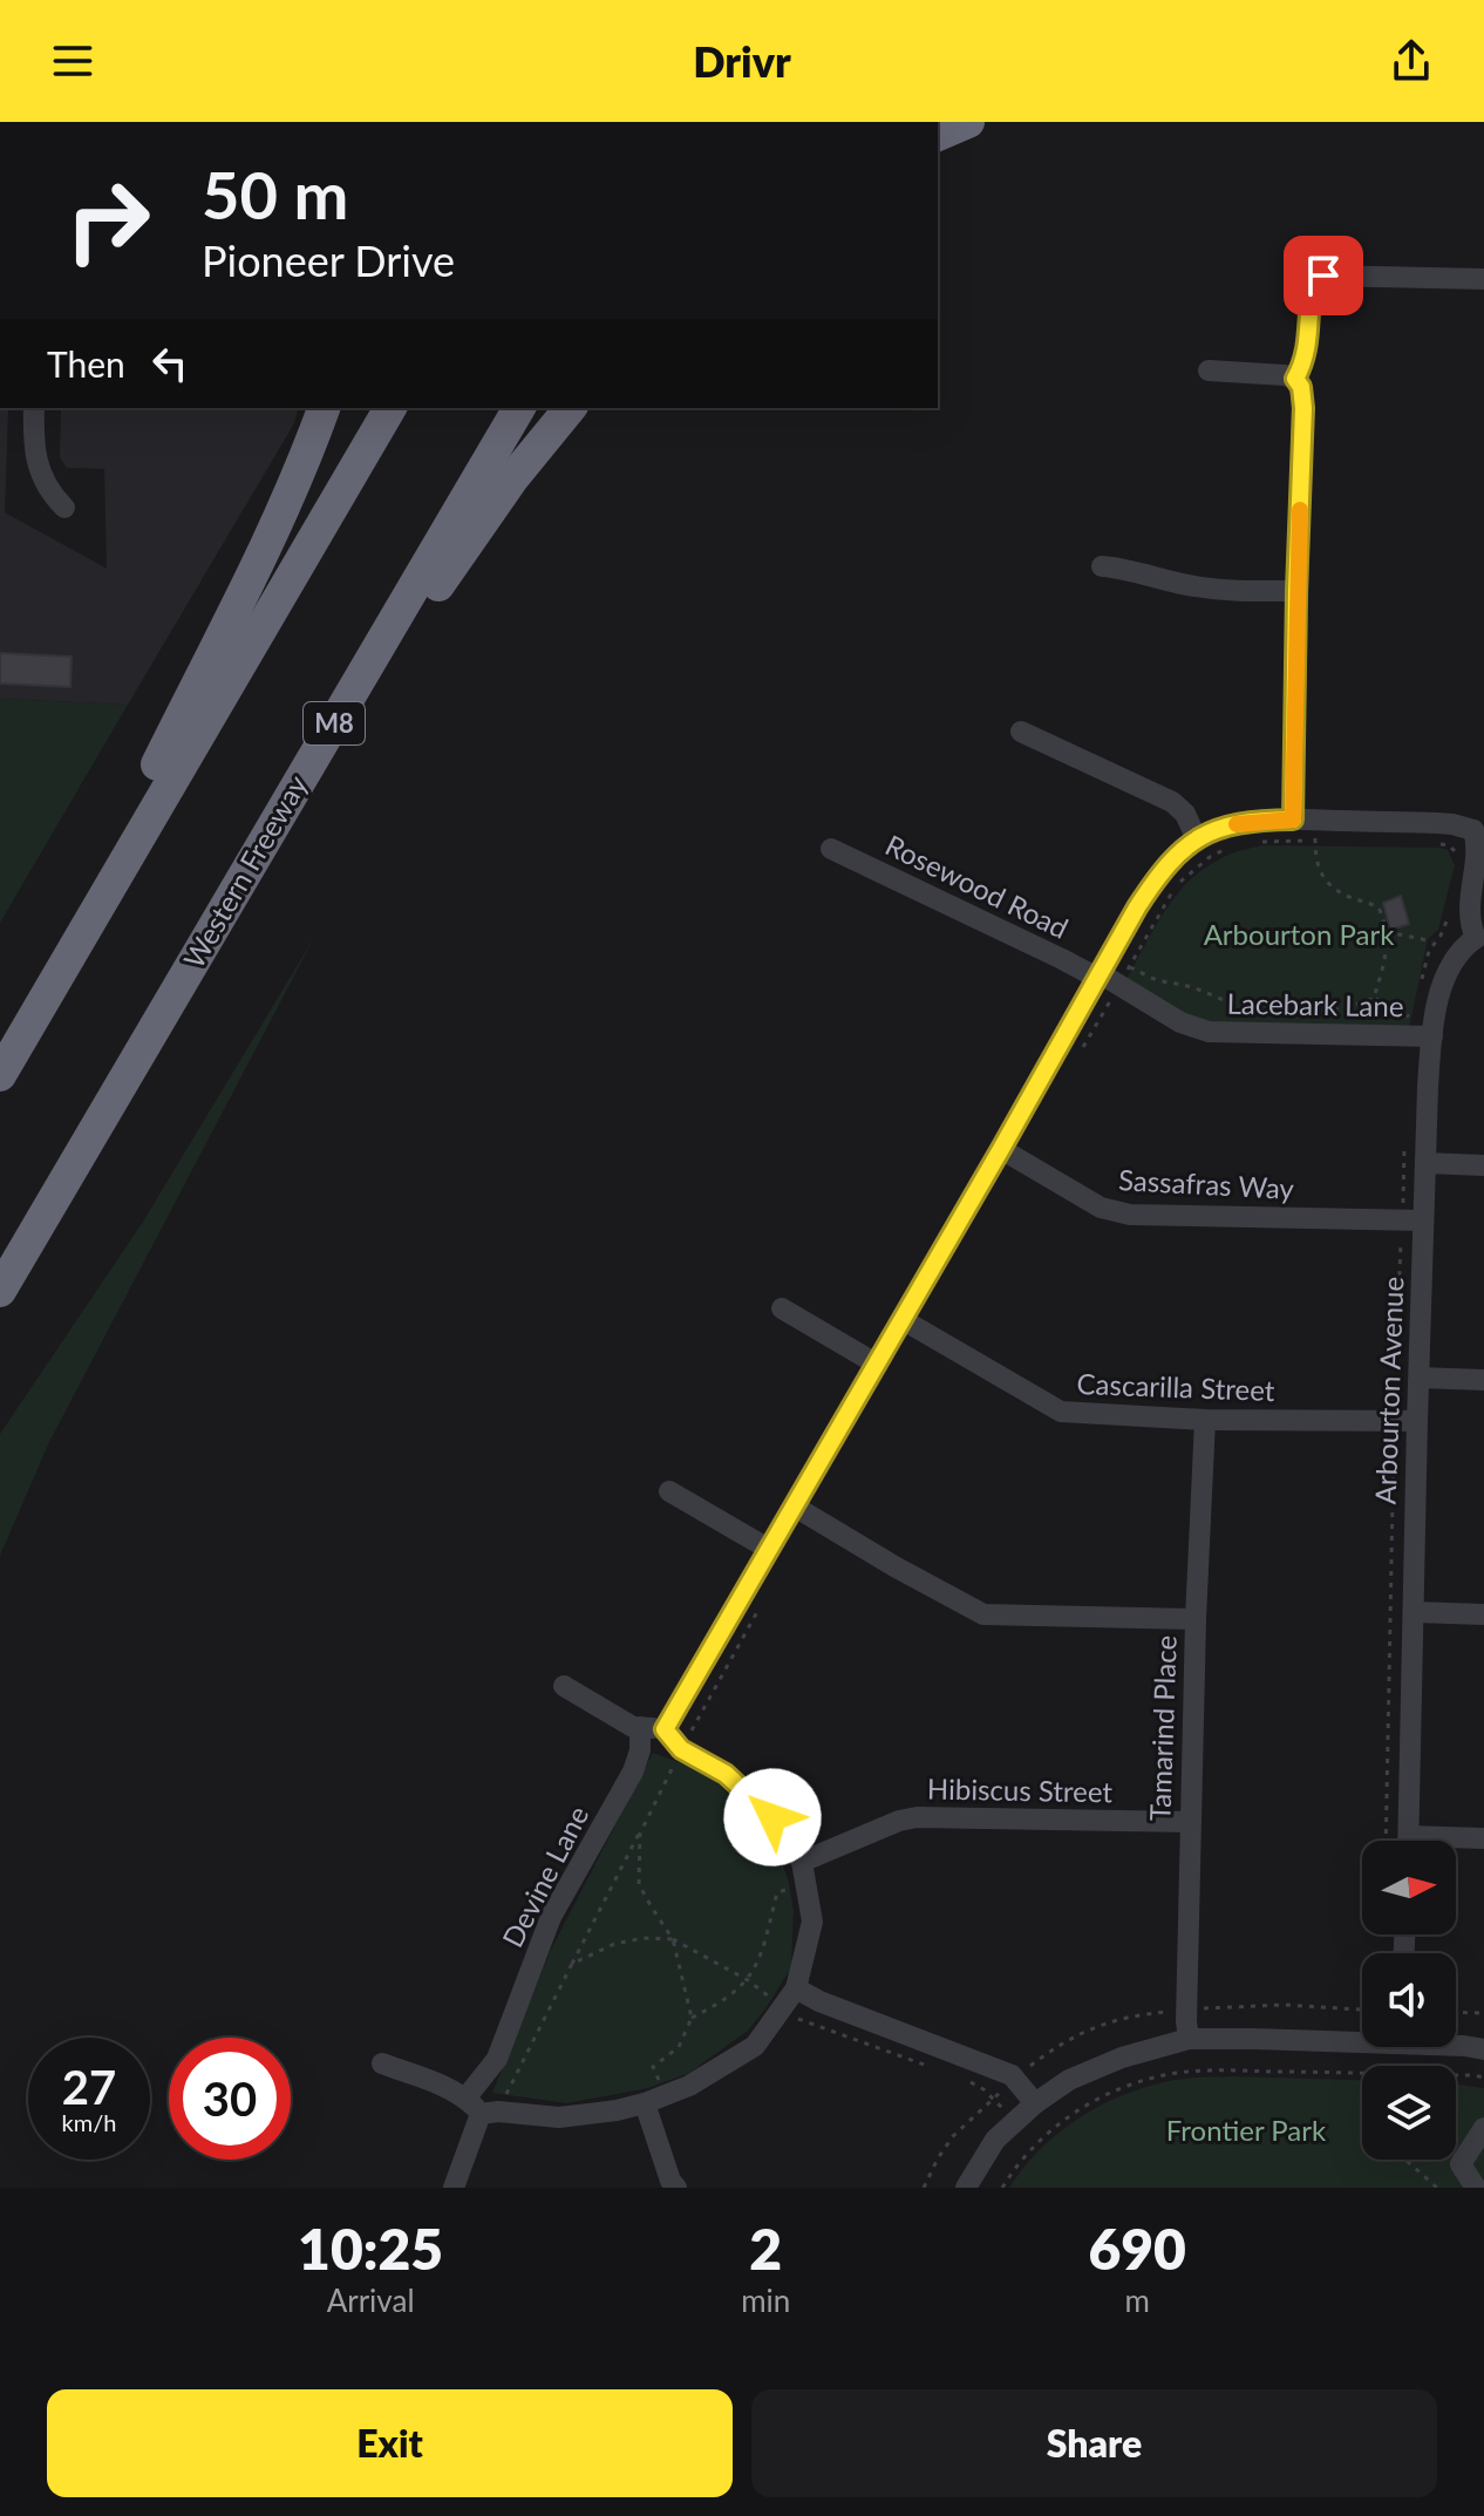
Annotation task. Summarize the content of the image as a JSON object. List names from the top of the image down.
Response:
{
  "streets": {
    "highway": ["M8", "Western Freeway"],
    "street": [
      "Rosewood Road",
      "Lacebark Lane",
      "Sassafras Way",
      "Cascarilla Street",
      "Arbourton Avenue",
      "Tamarind Place",
      "Hibiscus Street",
      "Devine Lane"
    ]
  },
  "crossings": [
    ["Rosewood Road", "Lacebark Lane"],
    ["Lacebark Lane", "Arbourton Avenue"],
    ["Sassafras Way", "Arbourton Avenue"],
    ["Cascarilla Street", "Arbourton Avenue"],
    ["Cascarilla Street", "Tamarind Place"],
    ["Tamarind Place", "Hibiscus Street"]
  ],
  "parks": ["Arbourton Park", "Frontier Park"],
  "north": "right",
  "page": {
    "header": "Drivr",
    "turn": ["50 m", "Pioneer Drive"],
    "then": "Then",
    "speed": "27 km/h",
    "limit": "30",
    "eta": [
      "10:25",
      "Arrival",
      "2",
      "min",
      "690",
      "m"
    ],
    "buttons": ["Exit", "Share"]
  }
}
